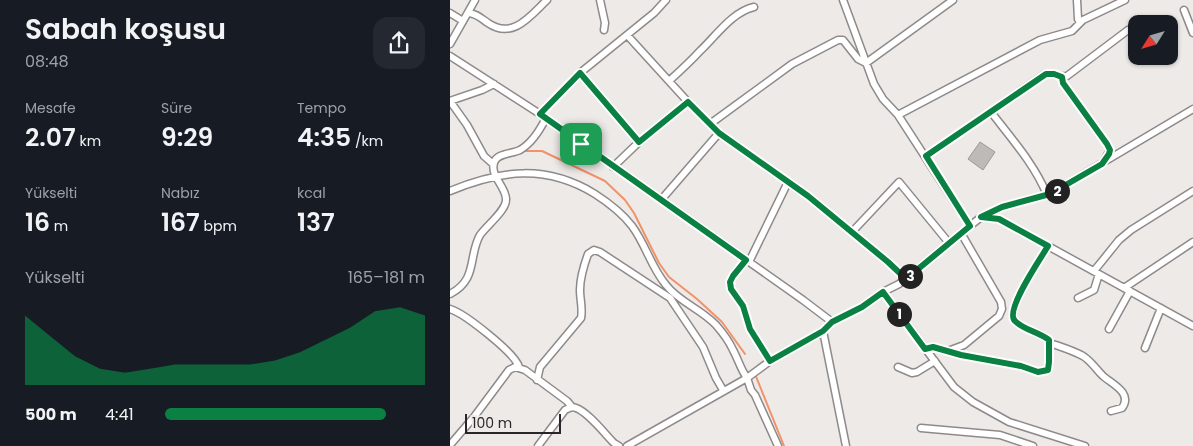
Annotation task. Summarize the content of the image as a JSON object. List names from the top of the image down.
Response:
{
  "scale_bar": "100 m",
  "north": "bottom left",
  "page": {
    "heading": ["Sabah koşusu", "08:48"],
    "stats": [
      ["Mesafe", "2.07 km"],
      ["Süre", "9:29"],
      ["Tempo", "4:35 /km"],
      ["Yükselti", "16 m"],
      ["Nabız", "167 bpm"],
      ["kcal", "137"]
    ],
    "pins": ["2", "3", "1"],
    "chart": ["Yükselti", "165–181 m"],
    "list": [
      {
        "name": "500 m",
        "note": "4:41"
      }
    ],
    "scale": "100 m"
  }
}
